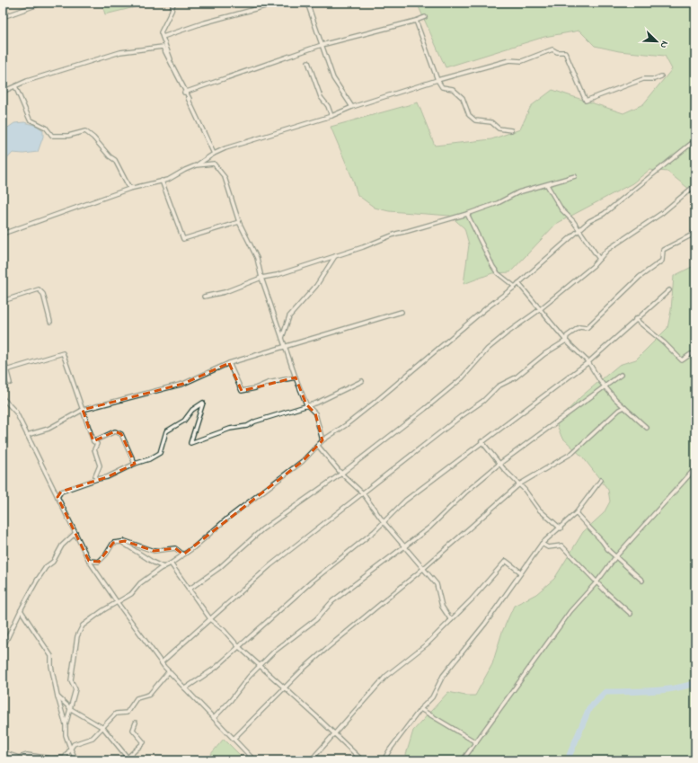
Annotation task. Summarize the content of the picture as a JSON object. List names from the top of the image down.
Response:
{
  "north": "bottom right"
}
